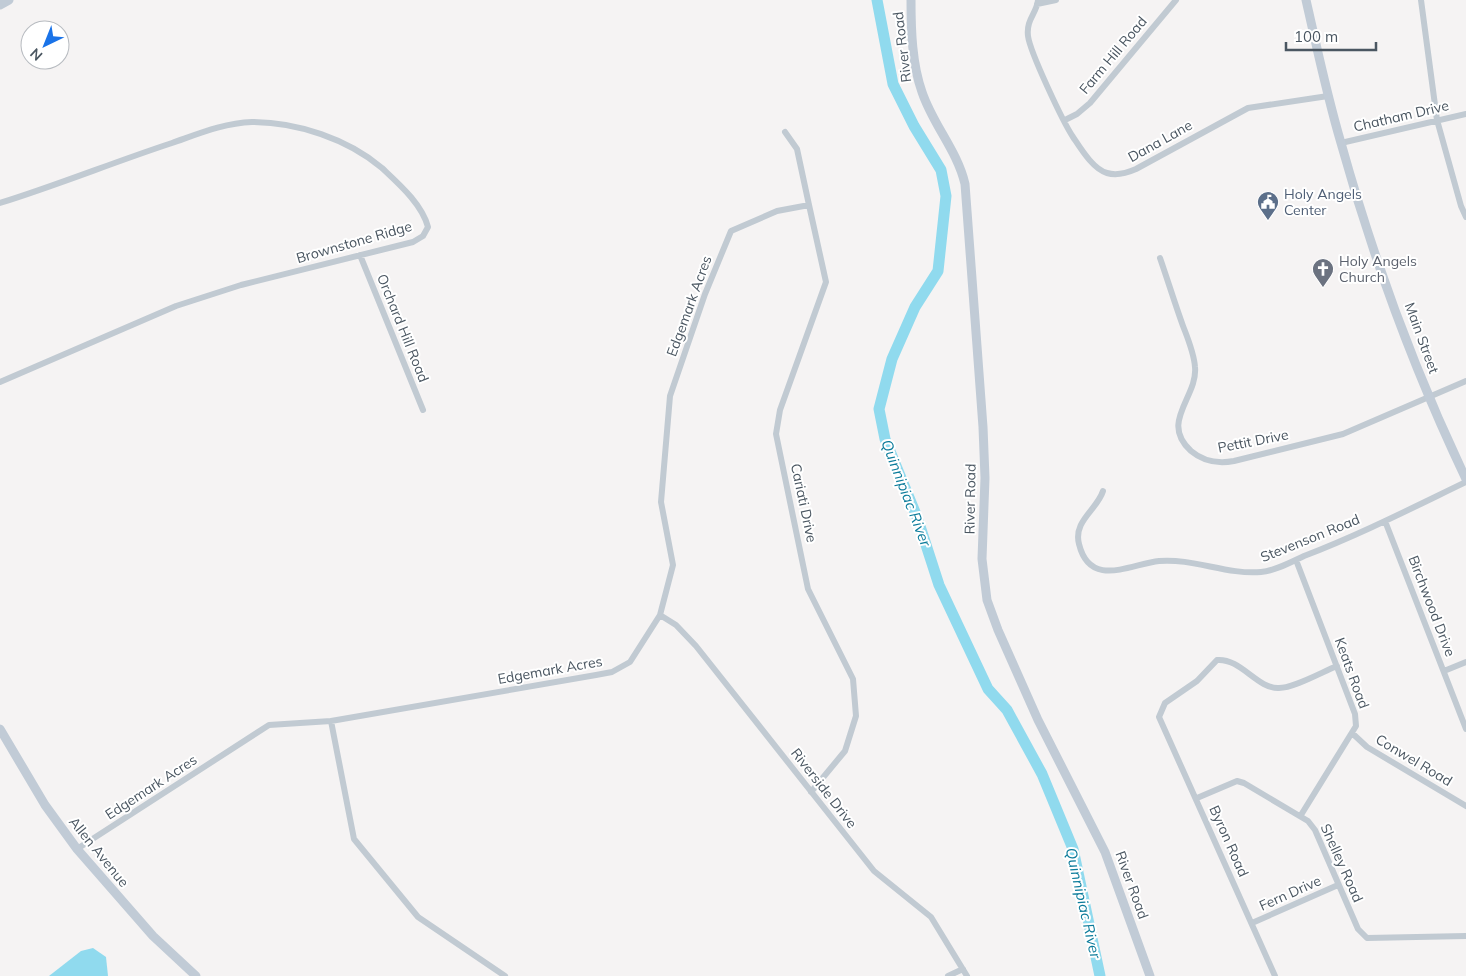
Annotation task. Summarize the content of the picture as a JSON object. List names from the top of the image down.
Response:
{
  "streets": {
    "main road": ["River Road", "Main Street", "Allen Avenue"],
    "street": [
      "Farm Hill Road",
      "Chatham Drive",
      "Dana Lane",
      "Brownstone Ridge",
      "Edgemark Acres",
      "Orchard Hill Road",
      "Pettit Drive",
      "Cariati Drive",
      "Stevenson Road",
      "Birchwood Drive",
      "Keats Road",
      "Conwel Road",
      "Riverside Drive",
      "Byron Road",
      "Shelley Road",
      "Fern Drive"
    ]
  },
  "crossings": [
    ["Farm Hill Road", "Dana Lane"],
    ["Chatham Drive", "Main Street"],
    ["Dana Lane", "Main Street"],
    ["Brownstone Ridge", "Orchard Hill Road"],
    ["Edgemark Acres", "Cariati Drive"],
    ["Edgemark Acres", "Riverside Drive"],
    ["Edgemark Acres", "Allen Avenue"],
    ["Main Street", "Pettit Drive"],
    ["Main Street", "Stevenson Road"],
    ["Cariati Drive", "Riverside Drive"],
    ["Stevenson Road", "Birchwood Drive"],
    ["Stevenson Road", "Keats Road"],
    ["Keats Road", "Conwel Road"],
    ["Keats Road", "Byron Road"],
    ["Keats Road", "Shelley Road"],
    ["Byron Road", "Shelley Road"],
    ["Byron Road", "Fern Drive"],
    ["Shelley Road", "Fern Drive"]
  ],
  "water": ["Quinnipiac River"],
  "places": {
    "public building": ["Holy Angels Center"],
    "church": ["Holy Angels Church"]
  },
  "scale_bar": "100 m",
  "north": "bottom left"
}
